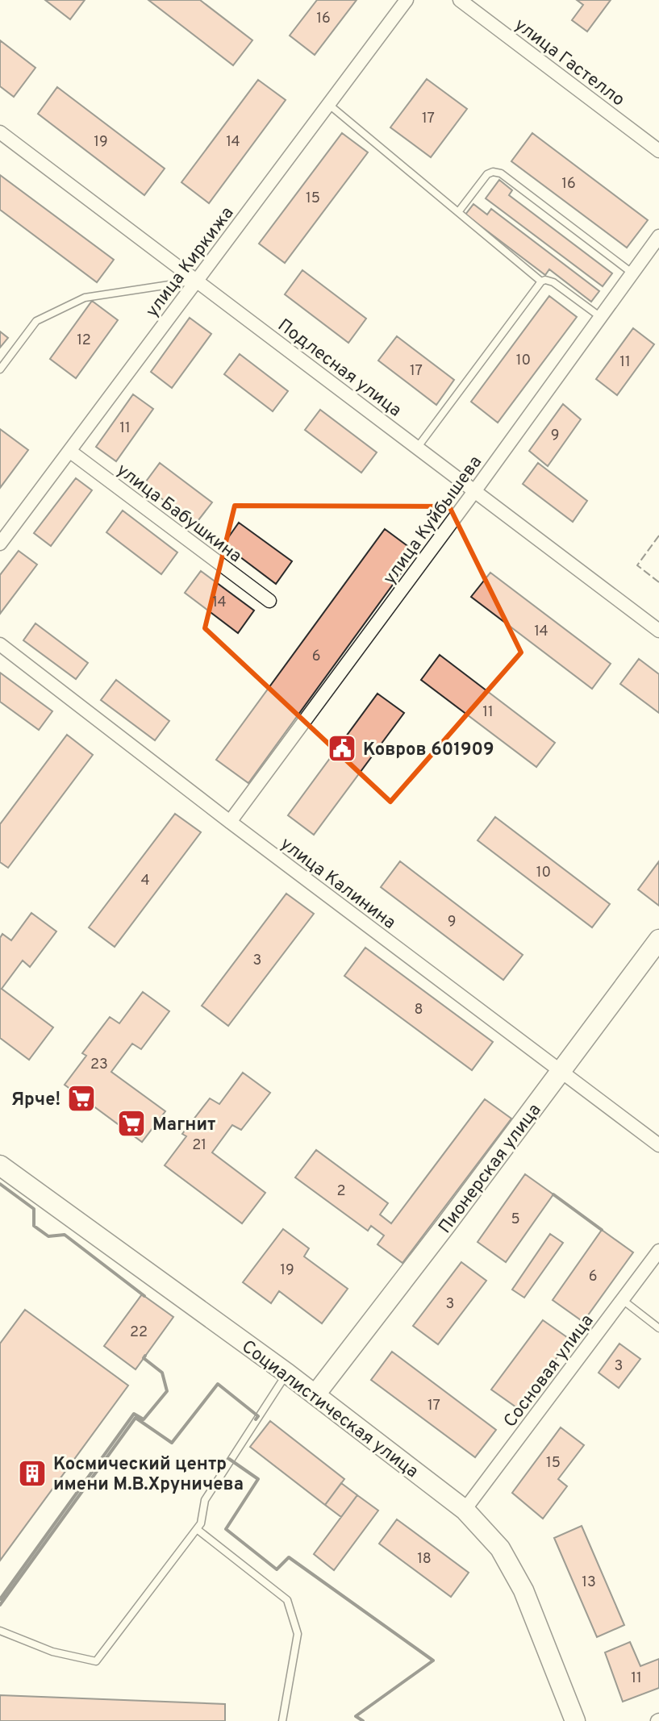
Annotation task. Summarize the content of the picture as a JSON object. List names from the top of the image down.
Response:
{
  "streets": {
    "main road": ["Пионерская улица", "Социалистическая улица"],
    "street": [
      "улица Гастелло",
      "улица Киркижа",
      "Подлесная улица",
      "улица Бабушкина",
      "улица Куйбышева",
      "улица Калинина",
      "Сосновая улица"
    ]
  },
  "crossings": [
    ["улица Киркижа", "Подлесная улица"],
    ["улица Киркижа", "улица Бабушкина"],
    ["Подлесная улица", "улица Куйбышева"],
    ["улица Куйбышева", "улица Калинина"],
    ["улица Калинина", "Пионерская улица"],
    ["Пионерская улица", "Социалистическая улица"],
    ["Сосновая улица", "Социалистическая улица"]
  ],
  "places": {
    "public building": ["Ковров 601909"],
    "supermarket": ["Ярче!", "Магнит"],
    "building": ["Космический центр имени М.В.Хруничева"]
  },
  "house_numbers": [
    "16",
    "17",
    "19",
    "14",
    "16",
    "15",
    "12",
    "10",
    "11",
    "17",
    "11",
    "9",
    "14",
    "14",
    "6",
    "11",
    "10",
    "4",
    "9",
    "3",
    "8",
    "23",
    "21",
    "2",
    "5",
    "19",
    "6",
    "3",
    "22",
    "3",
    "17",
    "15",
    "18",
    "13",
    "11"
  ]
}
